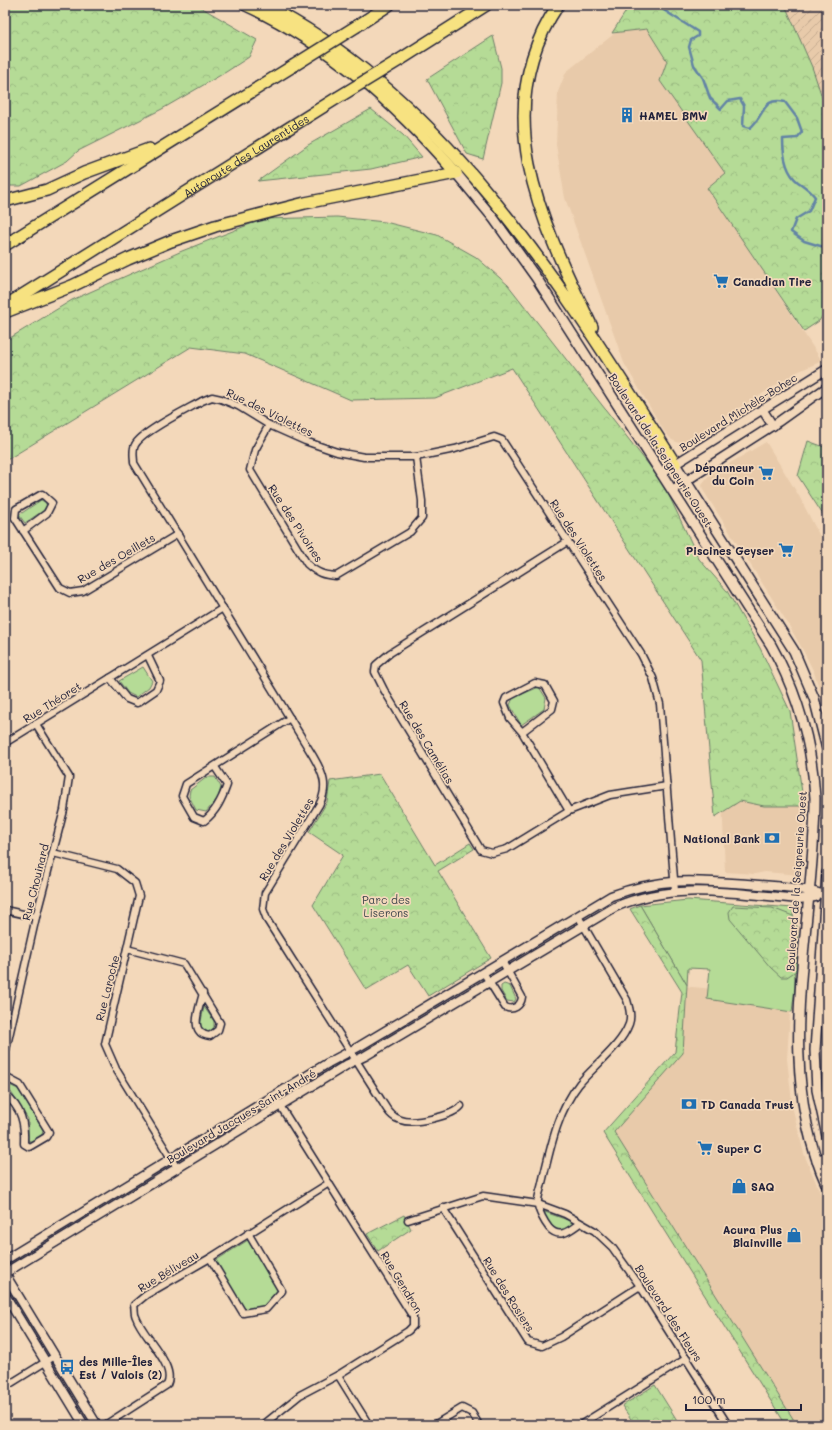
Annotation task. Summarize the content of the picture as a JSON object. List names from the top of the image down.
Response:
{
  "streets": {
    "highway": ["Autoroute des Laurentides"],
    "main road": ["Boulevard de la Seigneurie Ouest"],
    "street": [
      "Rue des Violettes",
      "Boulevard Michèle-Bohec",
      "Rue des Pivoines",
      "Rue des Oeillets",
      "Rue Théoret",
      "Rue des Camélias",
      "Rue Chouinard",
      "Rue Laroche",
      "Boulevard Jacques-Saint-André",
      "Rue Béliveau",
      "Rue Gendron",
      "Rue des Rosiers",
      "Boulevard des Fleurs"
    ]
  },
  "crossings": [
    ["Rue des Violettes", "Rue des Pivoines"],
    ["Rue des Violettes", "Rue des Oeillets"],
    ["Rue des Violettes", "Rue Théoret"],
    ["Rue des Violettes", "Rue des Camélias"],
    ["Rue des Violettes", "Boulevard Jacques-Saint-André"],
    ["Boulevard Michèle-Bohec", "Boulevard de la Seigneurie Ouest"],
    ["Boulevard de la Seigneurie Ouest", "Boulevard Jacques-Saint-André"],
    ["Rue Théoret", "Rue Chouinard"],
    ["Rue Chouinard", "Rue Laroche"],
    ["Rue Laroche", "Boulevard Jacques-Saint-André"],
    ["Boulevard Jacques-Saint-André", "Rue Gendron"],
    ["Rue Béliveau", "Rue Gendron"],
    ["Rue des Rosiers", "Boulevard des Fleurs"]
  ],
  "parks": ["Parc des Liserons"],
  "places": {
    "building": ["HAMEL BMW"],
    "supermarket": [
      "Canadian Tire",
      "Dépanneur du Coin",
      "Piscines Geyser",
      "Super C"
    ],
    "bank": ["National Bank", "TD Canada Trust"],
    "shop": ["SAQ", "Acura Plus Blainville"],
    "bus stop": ["des Mille-Îles Est / Valois (2)"]
  },
  "scale_bar": "100 m"
}
